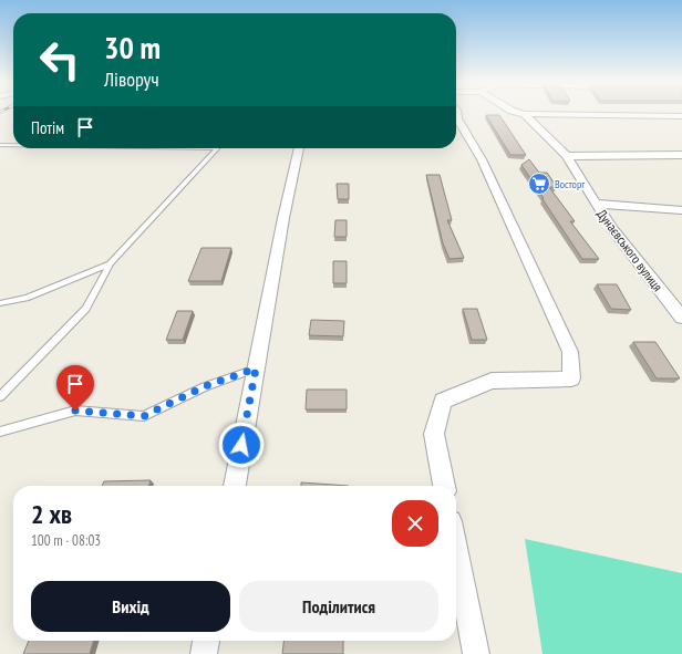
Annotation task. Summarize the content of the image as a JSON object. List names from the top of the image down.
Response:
{
  "streets": {
    "street": ["Дунаєвського вулиця"]
  },
  "places": {
    "supermarket": ["Восторг"]
  },
  "page": {
    "turn": ["30 m", "Ліворуч"],
    "then": "Потім",
    "heading": ["2 хв", "100 m · 08:03"],
    "buttons": ["Вихід", "Поділитися"]
  }
}
